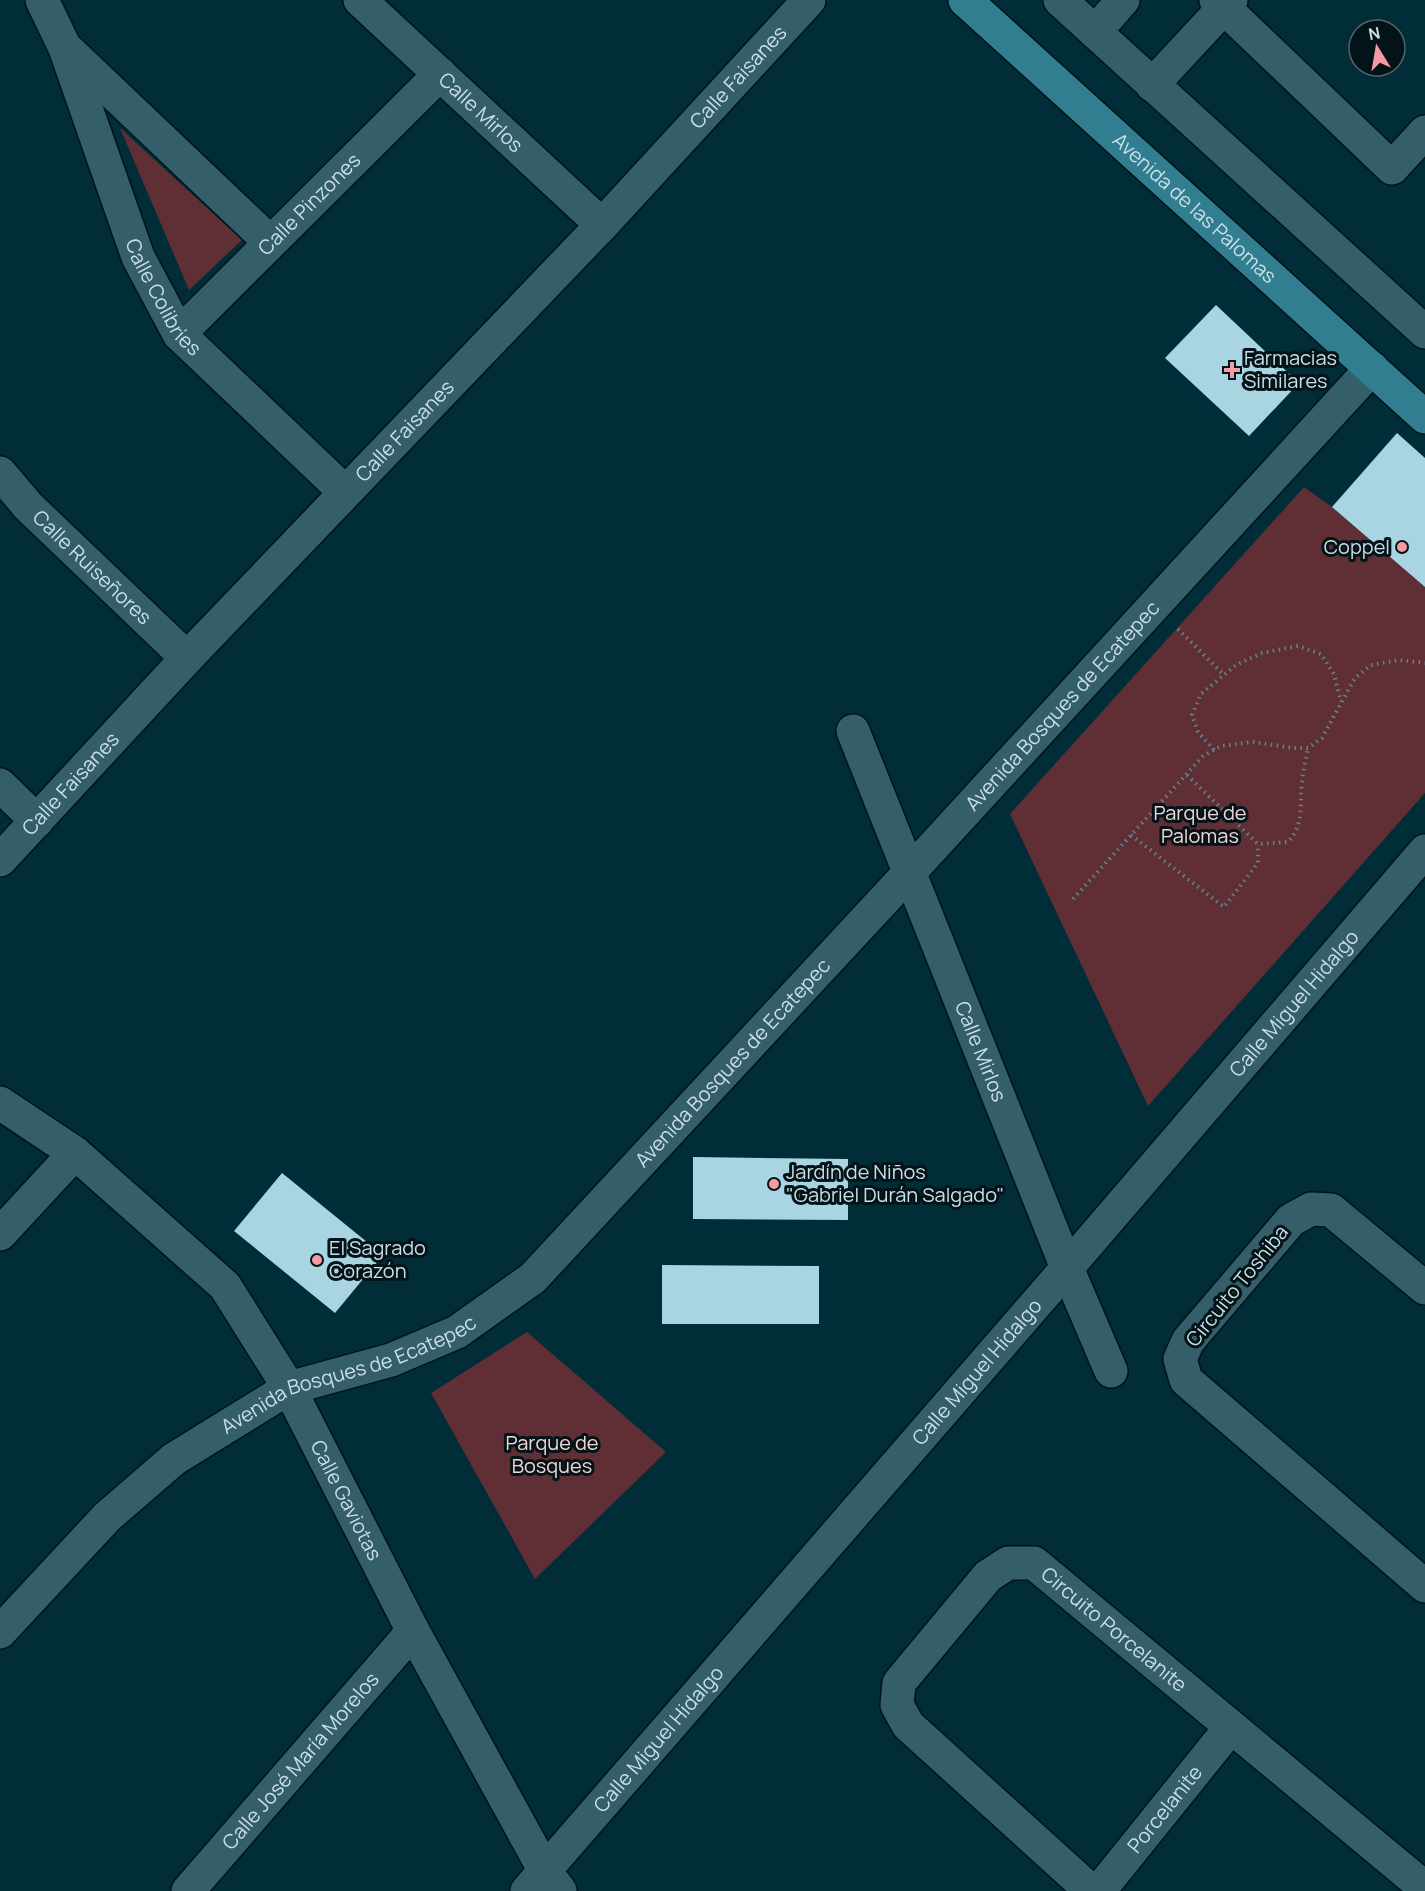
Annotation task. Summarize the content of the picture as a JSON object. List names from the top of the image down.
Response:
{
  "streets": {
    "main road": ["Avenida de las Palomas"],
    "street": [
      "Calle Faisanes",
      "Calle Mirlos",
      "Calle Pinzones",
      "Calle Colibríes",
      "Calle Ruiseñores",
      "Avenida Bosques de Ecatepec",
      "Calle Miguel Hidalgo",
      "Circuito Toshiba",
      "Calle Gaviotas",
      "Circuito Porcelanite",
      "Calle José María Morelos",
      "Porcelanite"
    ]
  },
  "crossings": [
    ["Calle Faisanes", "Calle Mirlos"],
    ["Calle Faisanes", "Calle Colibríes"],
    ["Calle Faisanes", "Calle Ruiseñores"],
    ["Calle Mirlos", "Calle Pinzones"],
    ["Calle Mirlos", "Avenida Bosques de Ecatepec"],
    ["Calle Mirlos", "Calle Miguel Hidalgo"],
    ["Calle Pinzones", "Calle Colibríes"],
    ["Avenida de las Palomas", "Avenida Bosques de Ecatepec"],
    ["Avenida Bosques de Ecatepec", "Calle Gaviotas"],
    ["Calle Miguel Hidalgo", "Calle Gaviotas"],
    ["Calle Gaviotas", "Calle José María Morelos"],
    ["Circuito Porcelanite", "Porcelanite"]
  ],
  "parks": ["Parque de Palomas", "Parque de Bosques"],
  "places": {
    "health": ["Farmacias Similares"],
    "other": ["Coppel", "Jardín de Niños \"Gabriel Durán Salgado\"", "El Sagrado Corazón"]
  },
  "north": "top"
}
